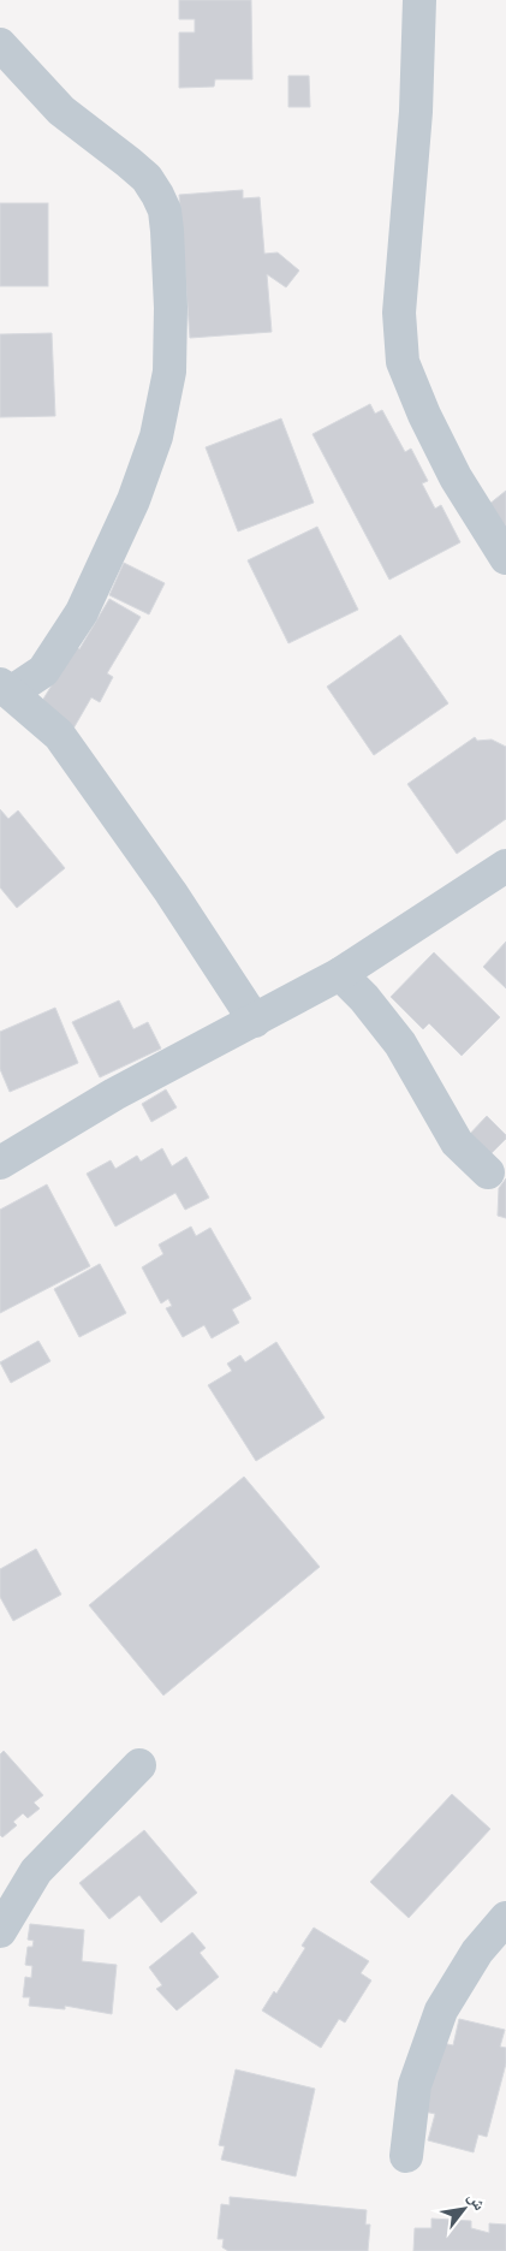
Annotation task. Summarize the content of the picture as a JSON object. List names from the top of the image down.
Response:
{
  "north": "top right"
}
